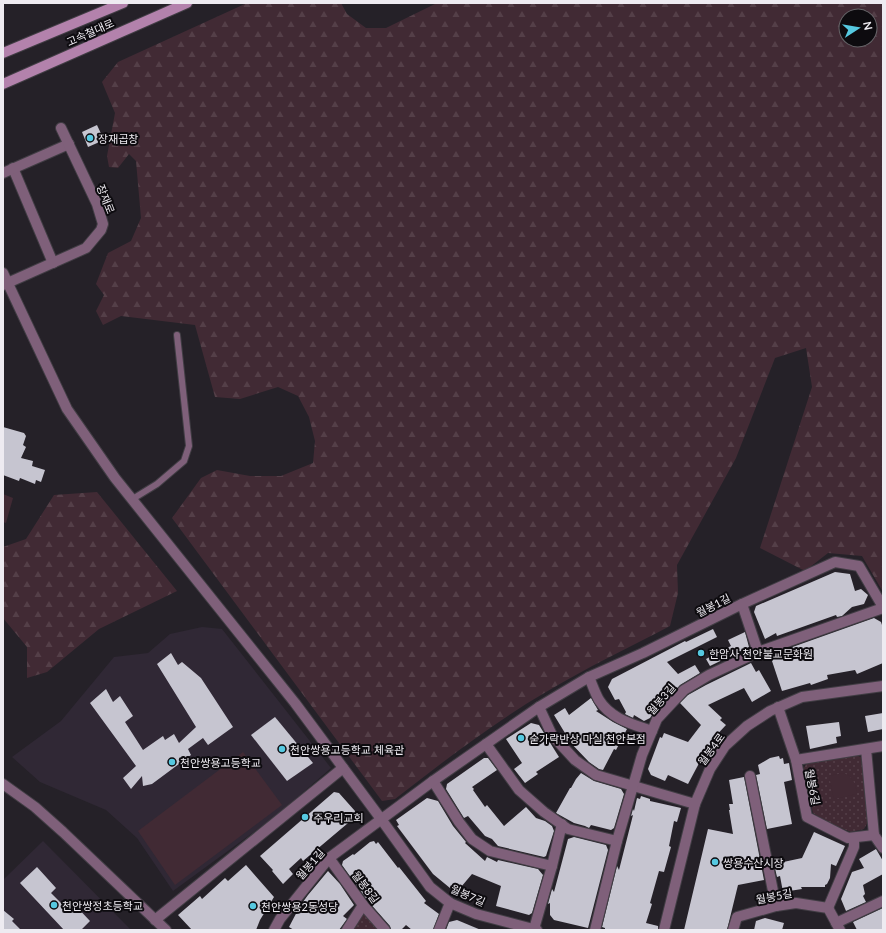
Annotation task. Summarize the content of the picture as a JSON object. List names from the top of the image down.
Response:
{
  "streets": {
    "main road": ["고속철대로"],
    "street": [
      "장재로",
      "월봉1길",
      "월봉3길",
      "월봉4로",
      "월봉6길",
      "월봉8길",
      "월봉7길",
      "월봉5길"
    ]
  },
  "crossings": [
    ["장재로", "월봉7길"],
    ["월봉1길", "월봉3길"],
    ["월봉1길", "월봉8길"],
    ["월봉1길", "월봉7길"],
    ["월봉4로", "월봉6길"]
  ],
  "places": [
    "장재곱창",
    "한암사 천안불교문화원",
    "숟가락반상 마실 천안본점",
    "천안쌍용고등학교 체육관",
    "천안쌍용고등학교",
    "주우리교회",
    "쌍용수산시장",
    "천안쌍정초등학교",
    "천안쌍용2동성당"
  ],
  "north": "right"
}
